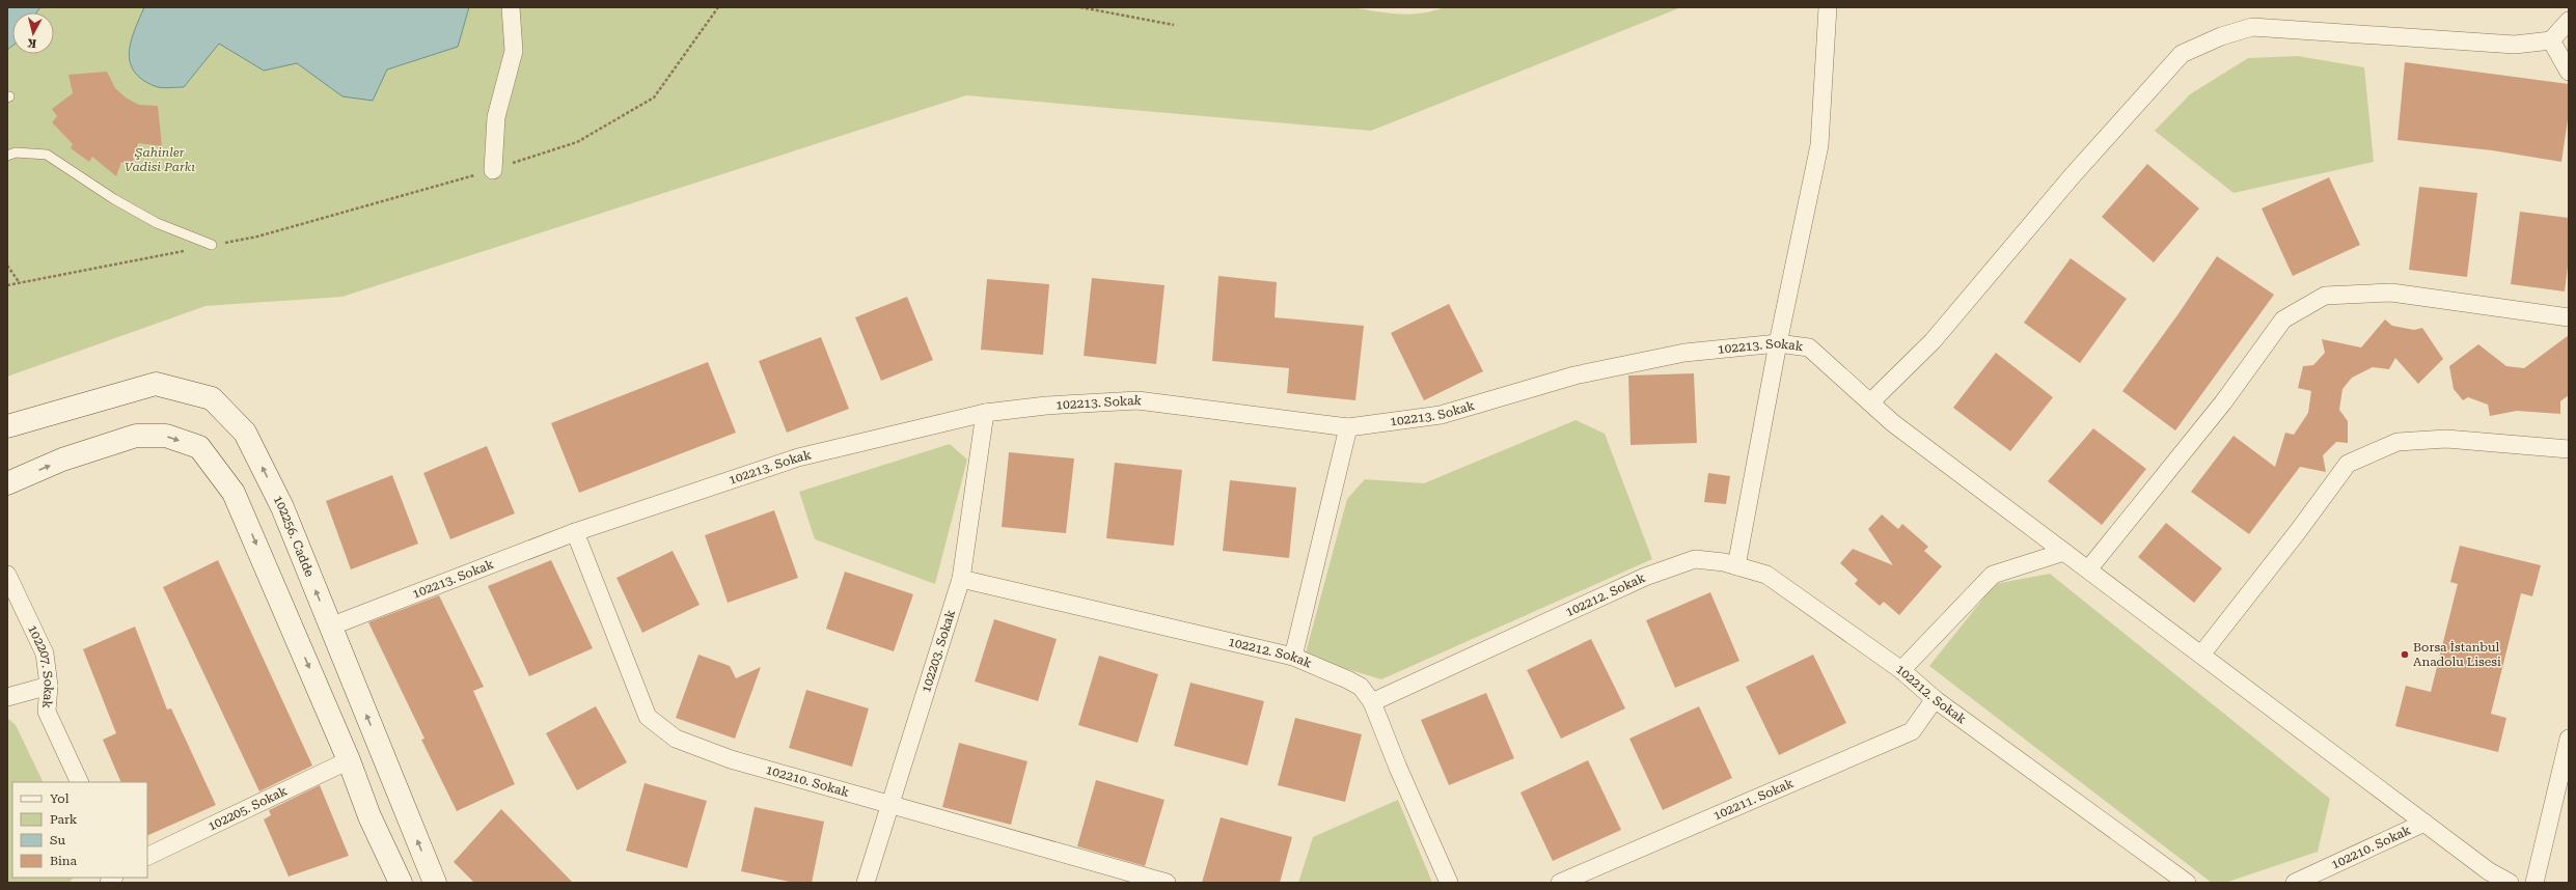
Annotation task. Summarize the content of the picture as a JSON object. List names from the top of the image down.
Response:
{
  "streets": {
    "street": [
      "102213. Sokak",
      "102256. Cadde",
      "102212. Sokak",
      "102203. Sokak",
      "102207. Sokak",
      "102210. Sokak",
      "102211. Sokak",
      "102205. Sokak"
    ]
  },
  "crossings": [
    ["102213. Sokak", "102256. Cadde"],
    ["102213. Sokak", "102203. Sokak"],
    ["102213. Sokak", "102210. Sokak"],
    ["102212. Sokak", "102203. Sokak"],
    ["102212. Sokak", "102211. Sokak"],
    ["102203. Sokak", "102210. Sokak"]
  ],
  "one_way": ["102256. Cadde"],
  "parks": ["Şahinler Vadisi Parkı"],
  "places": ["Borsa İstanbul Anadolu Lisesi"],
  "legend": [
    "Yol",
    "Park",
    "Su",
    "Bina"
  ],
  "north": "bottom"
}
